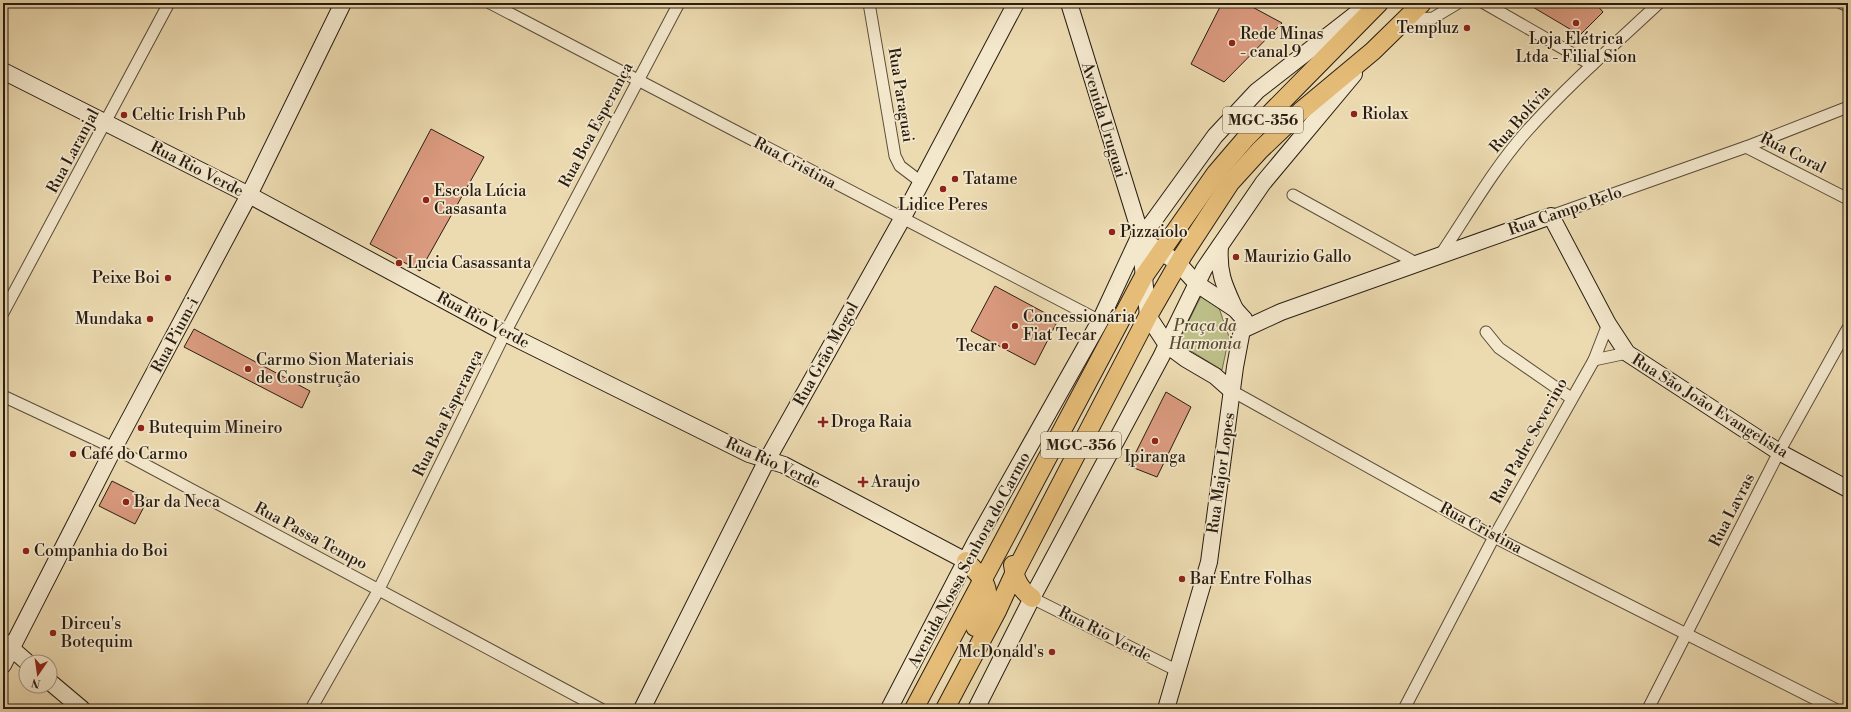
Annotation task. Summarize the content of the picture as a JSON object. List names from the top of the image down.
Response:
{
  "streets": {
    "main road": ["MGC-356", "Avenida Nossa Senhora do Carmo"],
    "street": [
      "Rua Paraguai",
      "Rua Bolívia",
      "Avenida Uruguai",
      "Rua Boa Esperança",
      "Rua Laranjal",
      "Rua Coral",
      "Rua Cristina",
      "Rua Rio Verde",
      "Rua Campo Belo",
      "Rua Pium-i",
      "Rua Grão Mogol",
      "Rua São João Evangelista",
      "Rua Padre Severino",
      "Rua Major Lopes",
      "Rua Lavras",
      "Rua Passa Tempo"
    ]
  },
  "crossings": [
    ["Rua Paraguai", "Rua Grão Mogol"],
    ["Rua Bolívia", "Rua Campo Belo"],
    ["Avenida Uruguai", "MGC-356"],
    ["Avenida Uruguai", "Rua Cristina"],
    ["Avenida Uruguai", "Avenida Nossa Senhora do Carmo"],
    ["MGC-356", "Rua Cristina"],
    ["MGC-356", "Rua Rio Verde"],
    ["Rua Boa Esperança", "Rua Cristina"],
    ["Rua Boa Esperança", "Rua Rio Verde"],
    ["Rua Boa Esperança", "Rua Passa Tempo"],
    ["Rua Laranjal", "Rua Rio Verde"],
    ["Rua Coral", "Rua Campo Belo"],
    ["Rua Cristina", "Rua Grão Mogol"],
    ["Rua Cristina", "Rua Padre Severino"],
    ["Rua Cristina", "Rua Major Lopes"],
    ["Rua Cristina", "Rua Lavras"],
    ["Rua Cristina", "Avenida Nossa Senhora do Carmo"],
    ["Rua Rio Verde", "Rua Pium-i"],
    ["Rua Rio Verde", "Rua Grão Mogol"],
    ["Rua Rio Verde", "Rua Major Lopes"],
    ["Rua Rio Verde", "Avenida Nossa Senhora do Carmo"],
    ["Rua Campo Belo", "Rua São João Evangelista"],
    ["Rua Campo Belo", "Rua Major Lopes"],
    ["Rua Pium-i", "Rua Passa Tempo"],
    ["Rua São João Evangelista", "Rua Padre Severino"],
    ["Rua São João Evangelista", "Rua Lavras"]
  ],
  "parks": ["Praça da Harmonia"],
  "places": {
    "other": [
      "Loja Elétrica Ltda - Filial Sion",
      "Templuz",
      "Rede Minas - canal 9",
      "Riolax",
      "Celtic Irish Pub",
      "Tatame",
      "Lidice Peres",
      "Escola Lúcia Casasanta",
      "Pizzaiolo",
      "Maurizio Gallo",
      "Lucia Casassanta",
      "Peixe Boi",
      "Mundaka",
      "Concessionária Fiat Tecar",
      "Tecar",
      "Carmo Sion Materiais de Construção",
      "Butequim Mineiro",
      "Ipiranga",
      "Café do Carmo",
      "Bar da Neca",
      "Companhia do Boi",
      "Bar Entre Folhas",
      "Dirceu's Botequim",
      "McDonald's"
    ],
    "health": ["Droga Raia", "Araujo"]
  },
  "north": "bottom"
}
